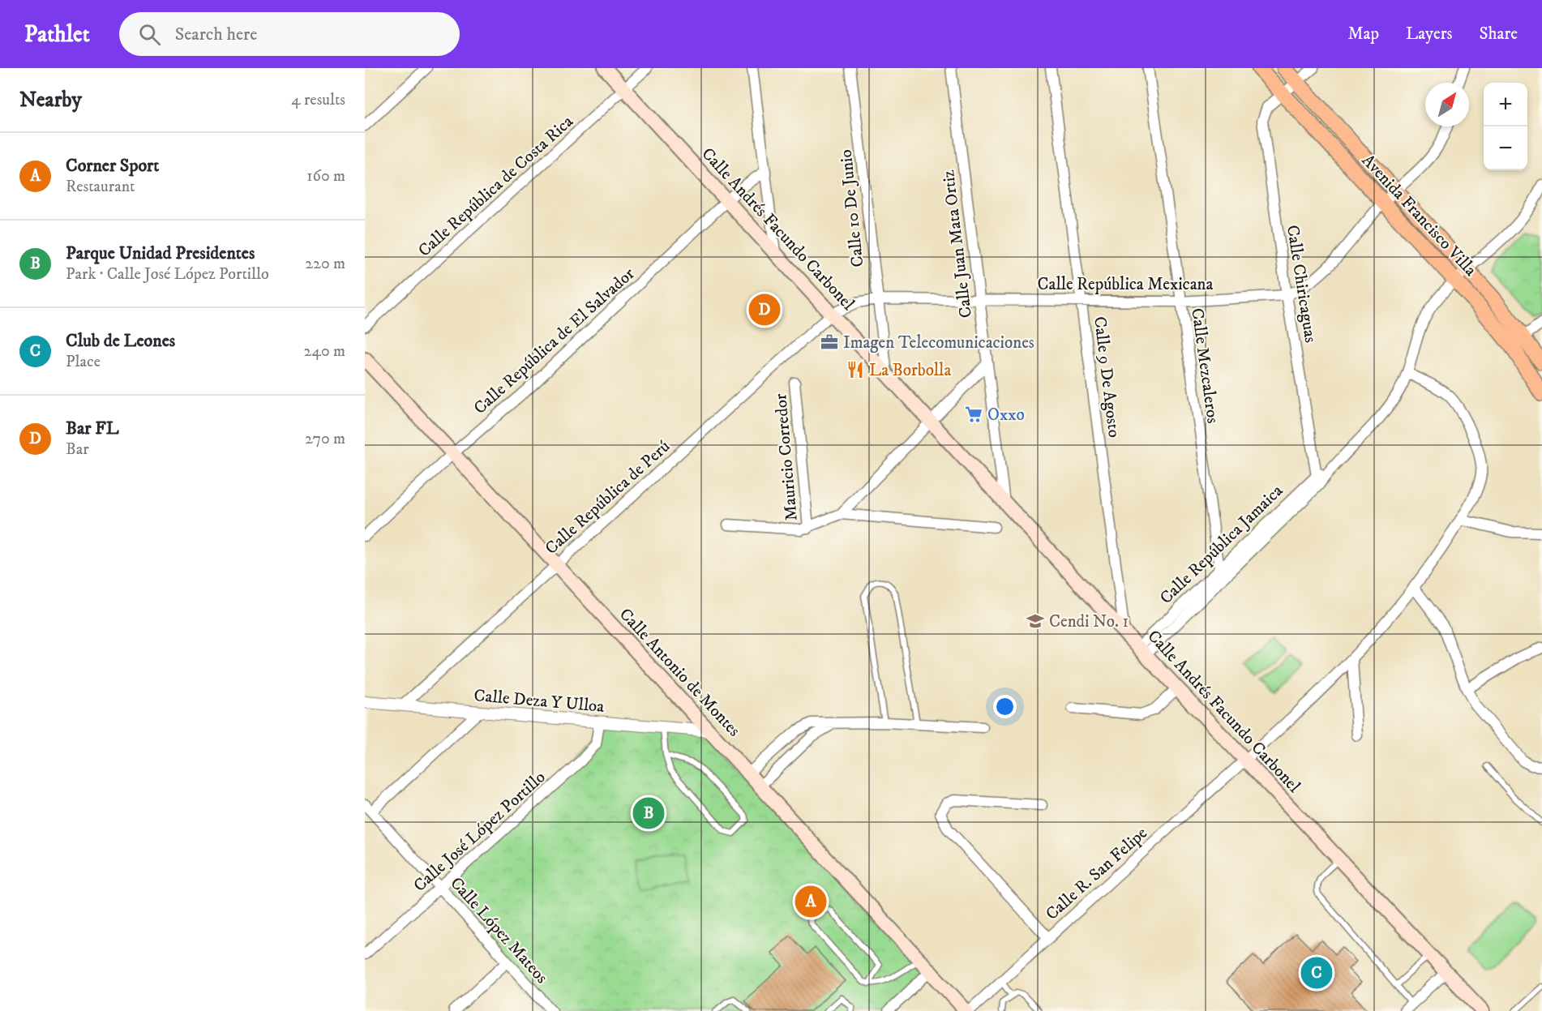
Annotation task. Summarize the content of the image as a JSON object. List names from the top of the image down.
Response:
{
  "streets": {
    "main road": ["Avenida Francisco Villa", "Calle Andrés Facundo Carbonel", "Calle Antonio de Montes"],
    "street": [
      "Calle República de Costa Rica",
      "Calle 10 De Junio",
      "Calle Juan Mata Ortiz",
      "Calle República Mexicana",
      "Calle Chiricaguas",
      "Calle República de El Salvador",
      "Calle Mezcaleros",
      "Calle 9 De Agosto",
      "Mauricio Corredor",
      "Calle República de Perú",
      "Calle República Jamaica",
      "Calle Deza Y Ulloa",
      "Calle José López Portillo",
      "Calle R. San Felipe",
      "Calle López Mateos"
    ]
  },
  "crossings": [
    ["Calle República de Costa Rica", "Calle Andrés Facundo Carbonel"],
    ["Calle 10 De Junio", "Calle Andrés Facundo Carbonel"],
    ["Calle 10 De Junio", "Calle República Mexicana"],
    ["Avenida Francisco Villa", "Calle República Mexicana"],
    ["Avenida Francisco Villa", "Calle Chiricaguas"],
    ["Avenida Francisco Villa", "Calle República Jamaica"],
    ["Calle Andrés Facundo Carbonel", "Calle Juan Mata Ortiz"],
    ["Calle Andrés Facundo Carbonel", "Calle República Mexicana"],
    ["Calle Andrés Facundo Carbonel", "Calle República de El Salvador"],
    ["Calle Andrés Facundo Carbonel", "Calle 9 De Agosto"],
    ["Calle Andrés Facundo Carbonel", "Calle República de Perú"],
    ["Calle Andrés Facundo Carbonel", "Calle República Jamaica"],
    ["Calle Andrés Facundo Carbonel", "Calle R. San Felipe"],
    ["Calle Juan Mata Ortiz", "Calle República Mexicana"],
    ["Calle República Mexicana", "Calle Chiricaguas"],
    ["Calle República Mexicana", "Calle Mezcaleros"],
    ["Calle República Mexicana", "Calle 9 De Agosto"],
    ["Calle República Mexicana", "Calle República de Perú"],
    ["Calle Chiricaguas", "Calle República Jamaica"],
    ["Calle República de El Salvador", "Calle Antonio de Montes"],
    ["Calle Mezcaleros", "Calle República Jamaica"],
    ["Calle República de Perú", "Calle Antonio de Montes"],
    ["Calle República de Perú", "Calle Deza Y Ulloa"],
    ["Calle República Jamaica", "Calle R. San Felipe"],
    ["Calle Antonio de Montes", "Calle Deza Y Ulloa"],
    ["Calle Antonio de Montes", "Calle R. San Felipe"],
    ["Calle Deza Y Ulloa", "Calle José López Portillo"],
    ["Calle José López Portillo", "Calle López Mateos"]
  ],
  "places": {
    "office": ["Imagen Telecomunicaciones"],
    "restaurant": ["La Borbolla"],
    "supermarket": ["Oxxo"],
    "school or university": ["Cendi No. 1"]
  },
  "north": "top right",
  "page": {
    "header": "Pathlet",
    "search": "Search here",
    "nav": ["Map", "Layers", "Share"],
    "heading": ["Nearby", "4 results"],
    "map_buttons": ["+", "−"],
    "list": [
      {
        "mark": "A",
        "name": "Corner Sport",
        "note": "Restaurant",
        "value": "160 m"
      },
      {
        "mark": "B",
        "name": "Parque Unidad Presidentes",
        "note": "Park · Calle José López Portillo",
        "value": "220 m"
      },
      {
        "mark": "C",
        "name": "Club de Leones",
        "note": "Place",
        "value": "240 m"
      },
      {
        "mark": "D",
        "name": "Bar FL",
        "note": "Bar",
        "value": "270 m"
      }
    ],
    "pins": [
      "D",
      "B",
      "A",
      "C"
    ]
  }
}
